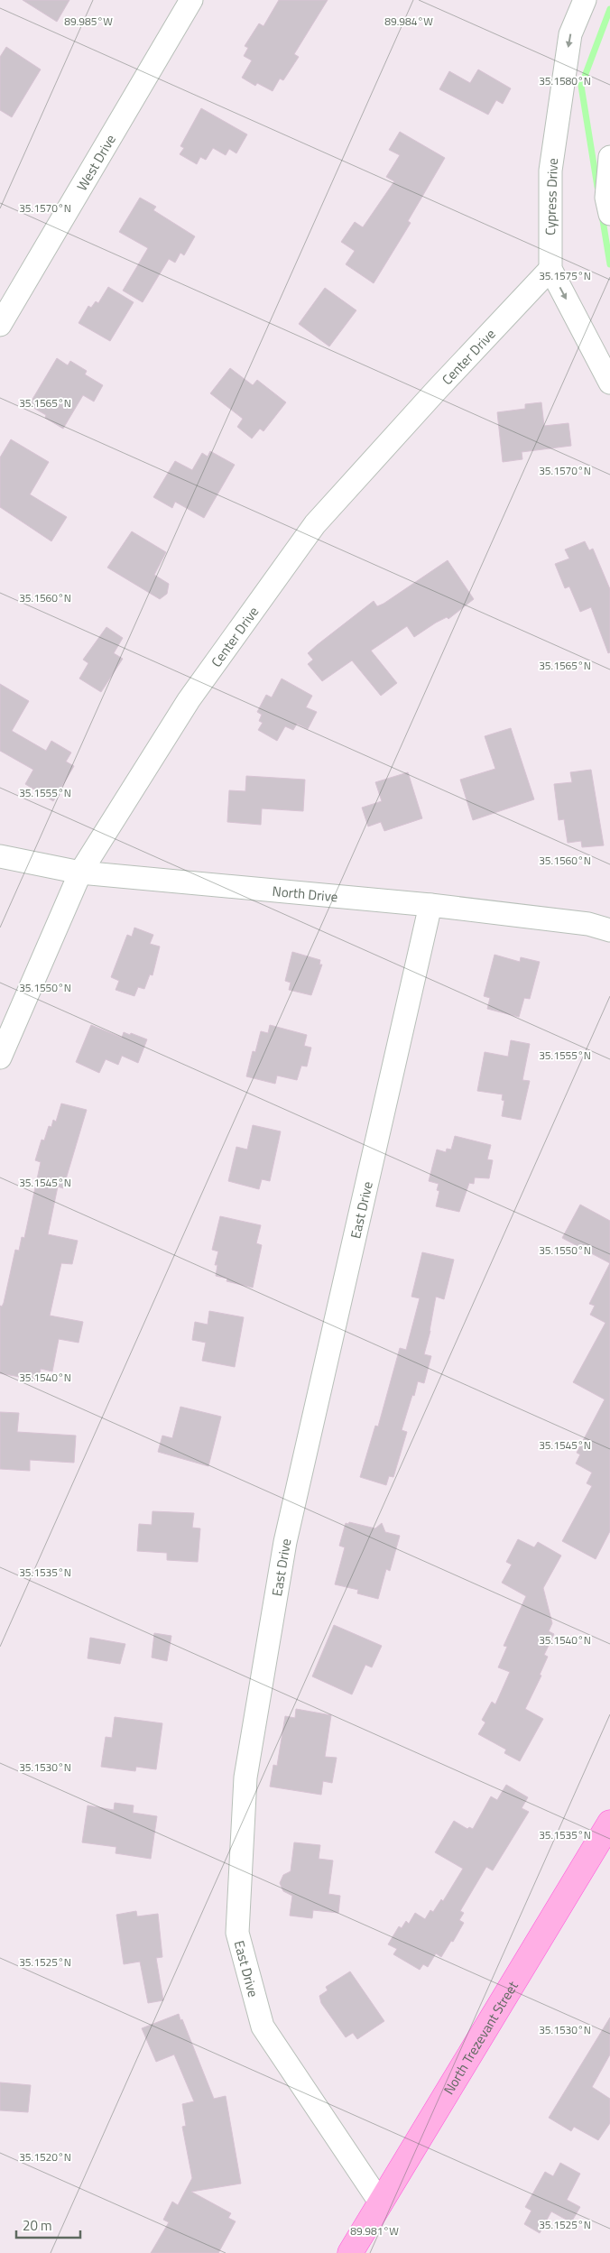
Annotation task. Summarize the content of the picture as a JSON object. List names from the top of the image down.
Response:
{
  "streets": {
    "main road": ["North Trezevant Street"],
    "street": [
      "West Drive",
      "Cypress Drive",
      "Center Drive",
      "North Drive",
      "East Drive"
    ]
  },
  "crossings": [
    ["Cypress Drive", "Center Drive"],
    ["Center Drive", "North Drive"],
    ["North Drive", "East Drive"],
    ["East Drive", "North Trezevant Street"]
  ],
  "one_way": ["Cypress Drive"],
  "scale_bar": "20 m",
  "coordinates": [
    "89.985°W",
    "89.984°W",
    "35.1580°N",
    "35.1570°N",
    "35.1575°N",
    "35.1565°N",
    "35.1560°N",
    "35.1555°N",
    "35.1550°N",
    "35.1545°N",
    "35.1540°N",
    "35.1535°N",
    "35.1530°N",
    "35.1525°N",
    "35.1520°N",
    "89.981°W"
  ]
}
